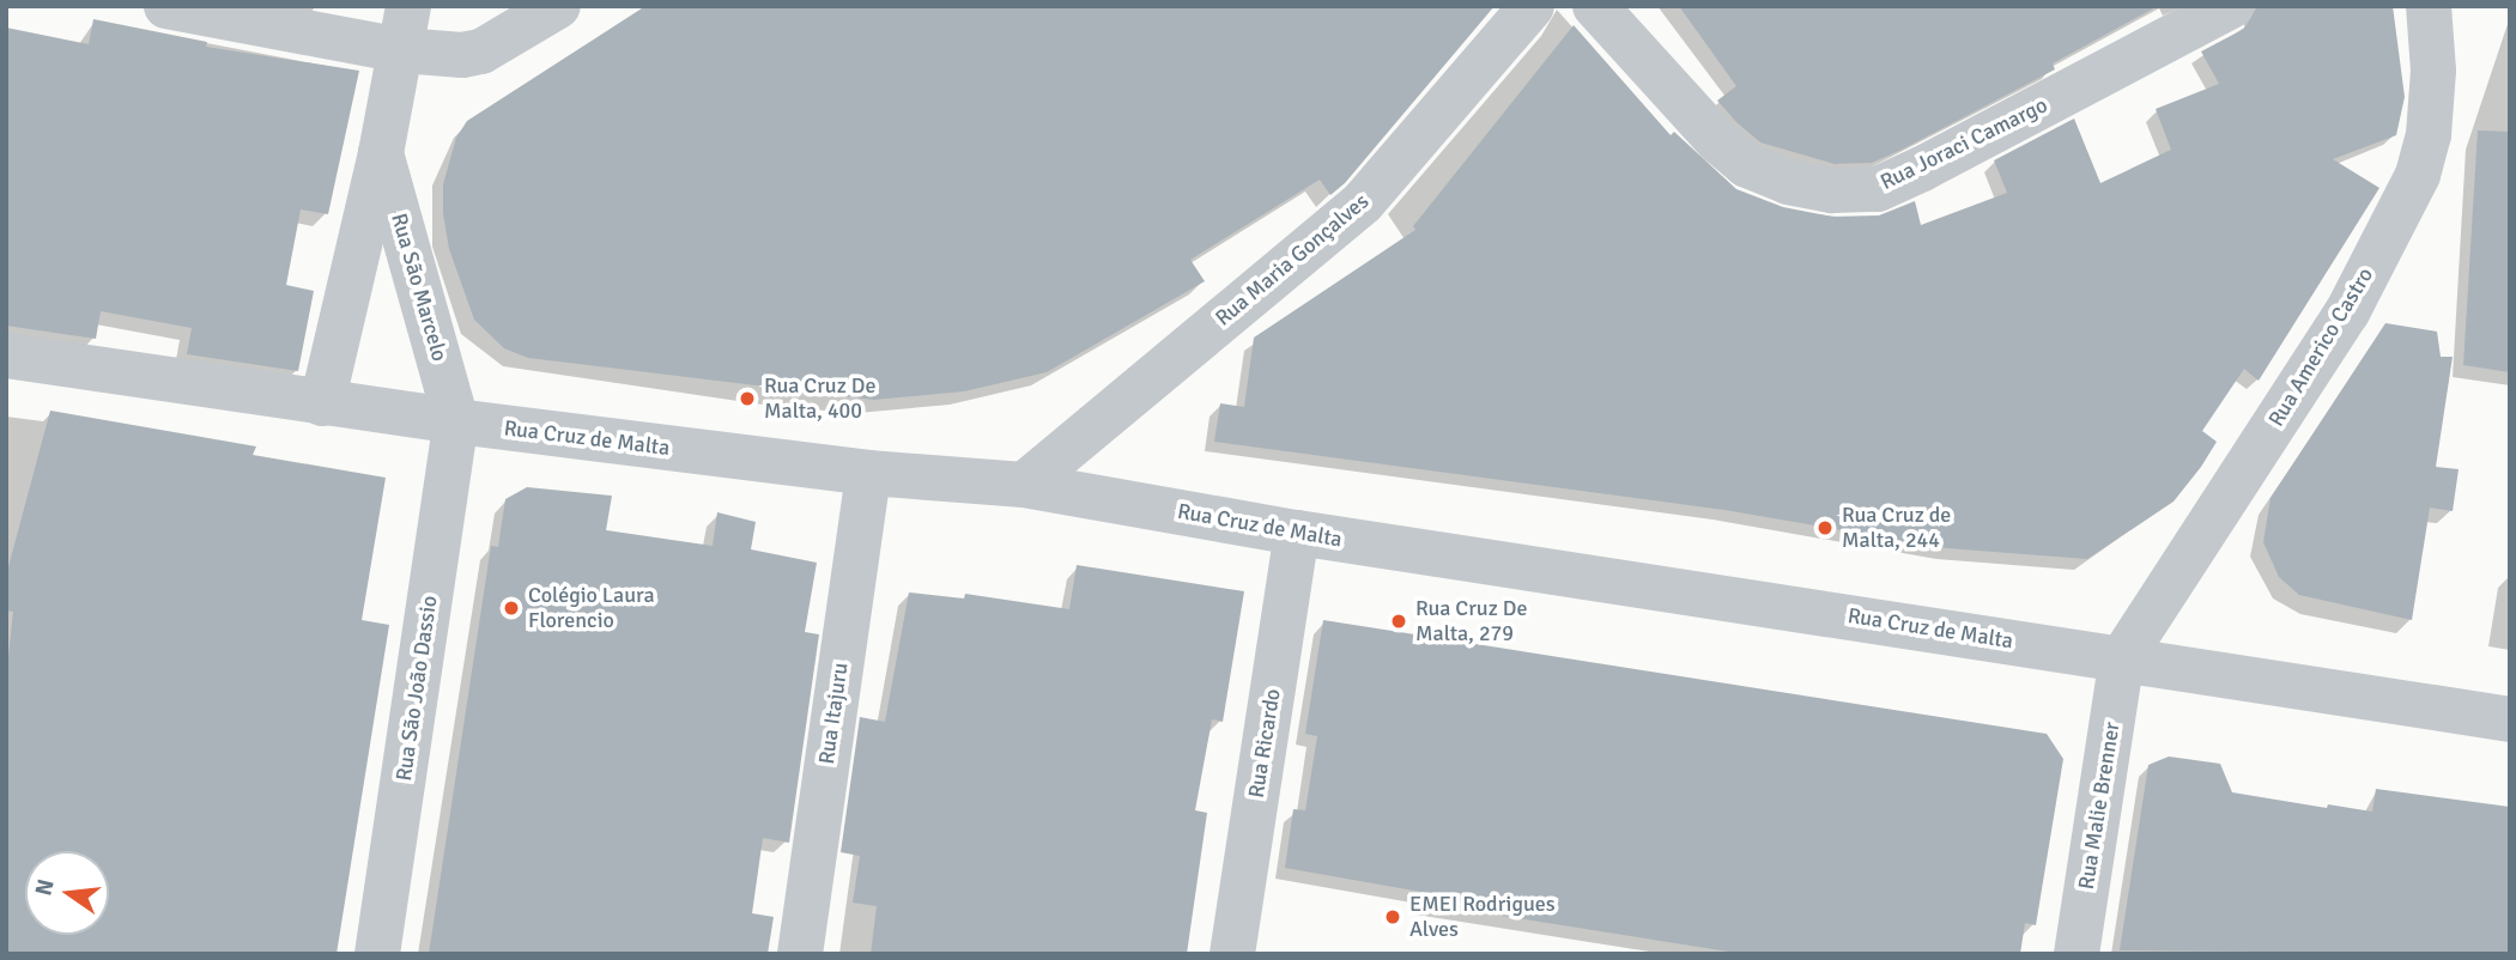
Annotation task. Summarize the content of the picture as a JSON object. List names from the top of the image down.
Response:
{
  "streets": {
    "street": [
      "Rua Joraci Camargo",
      "Rua Maria Gonçalves",
      "Rua São Marcelo",
      "Rua Americo Castro",
      "Rua Cruz de Malta",
      "Rua São João Dassio",
      "Rua Itajuru",
      "Rua Ricardo",
      "Rua Malie Brenner"
    ]
  },
  "crossings": [
    ["Rua Maria Gonçalves", "Rua Cruz de Malta"],
    ["Rua São Marcelo", "Rua Cruz de Malta"],
    ["Rua São Marcelo", "Rua São João Dassio"],
    ["Rua Americo Castro", "Rua Cruz de Malta"],
    ["Rua Americo Castro", "Rua Malie Brenner"],
    ["Rua Cruz de Malta", "Rua São João Dassio"],
    ["Rua Cruz de Malta", "Rua Itajuru"],
    ["Rua Cruz de Malta", "Rua Ricardo"],
    ["Rua Cruz de Malta", "Rua Malie Brenner"]
  ],
  "places": [
    "Rua Cruz De Malta, 400",
    "Rua Cruz de Malta, 244",
    "Colégio Laura Florencio",
    "Rua Cruz De Malta, 279",
    "EMEI Rodrigues Alves"
  ],
  "north": "left"
}
